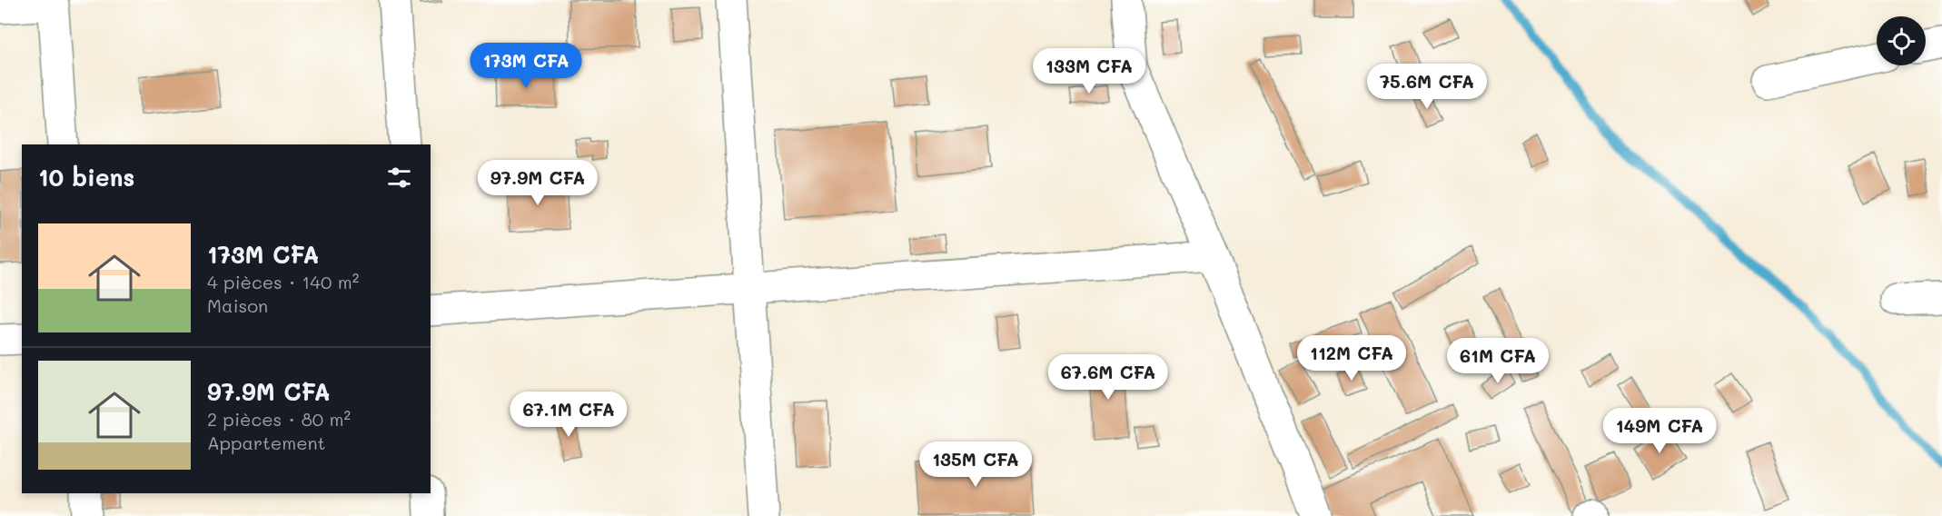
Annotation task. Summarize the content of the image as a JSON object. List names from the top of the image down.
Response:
{
  "page": {
    "price": [
      "173M CFA",
      "133M CFA",
      "75.6M CFA",
      "97.9M CFA",
      "112M CFA",
      "61M CFA",
      "67.6M CFA",
      "67.1M CFA",
      "149M CFA",
      "135M CFA"
    ],
    "heading": "10 biens",
    "list": [
      {
        "name": "173M CFA",
        "note": "4 pièces · 140 m² · Maison"
      },
      {
        "name": "97.9M CFA",
        "note": "2 pièces · 80 m² · Appartement"
      }
    ]
  }
}
